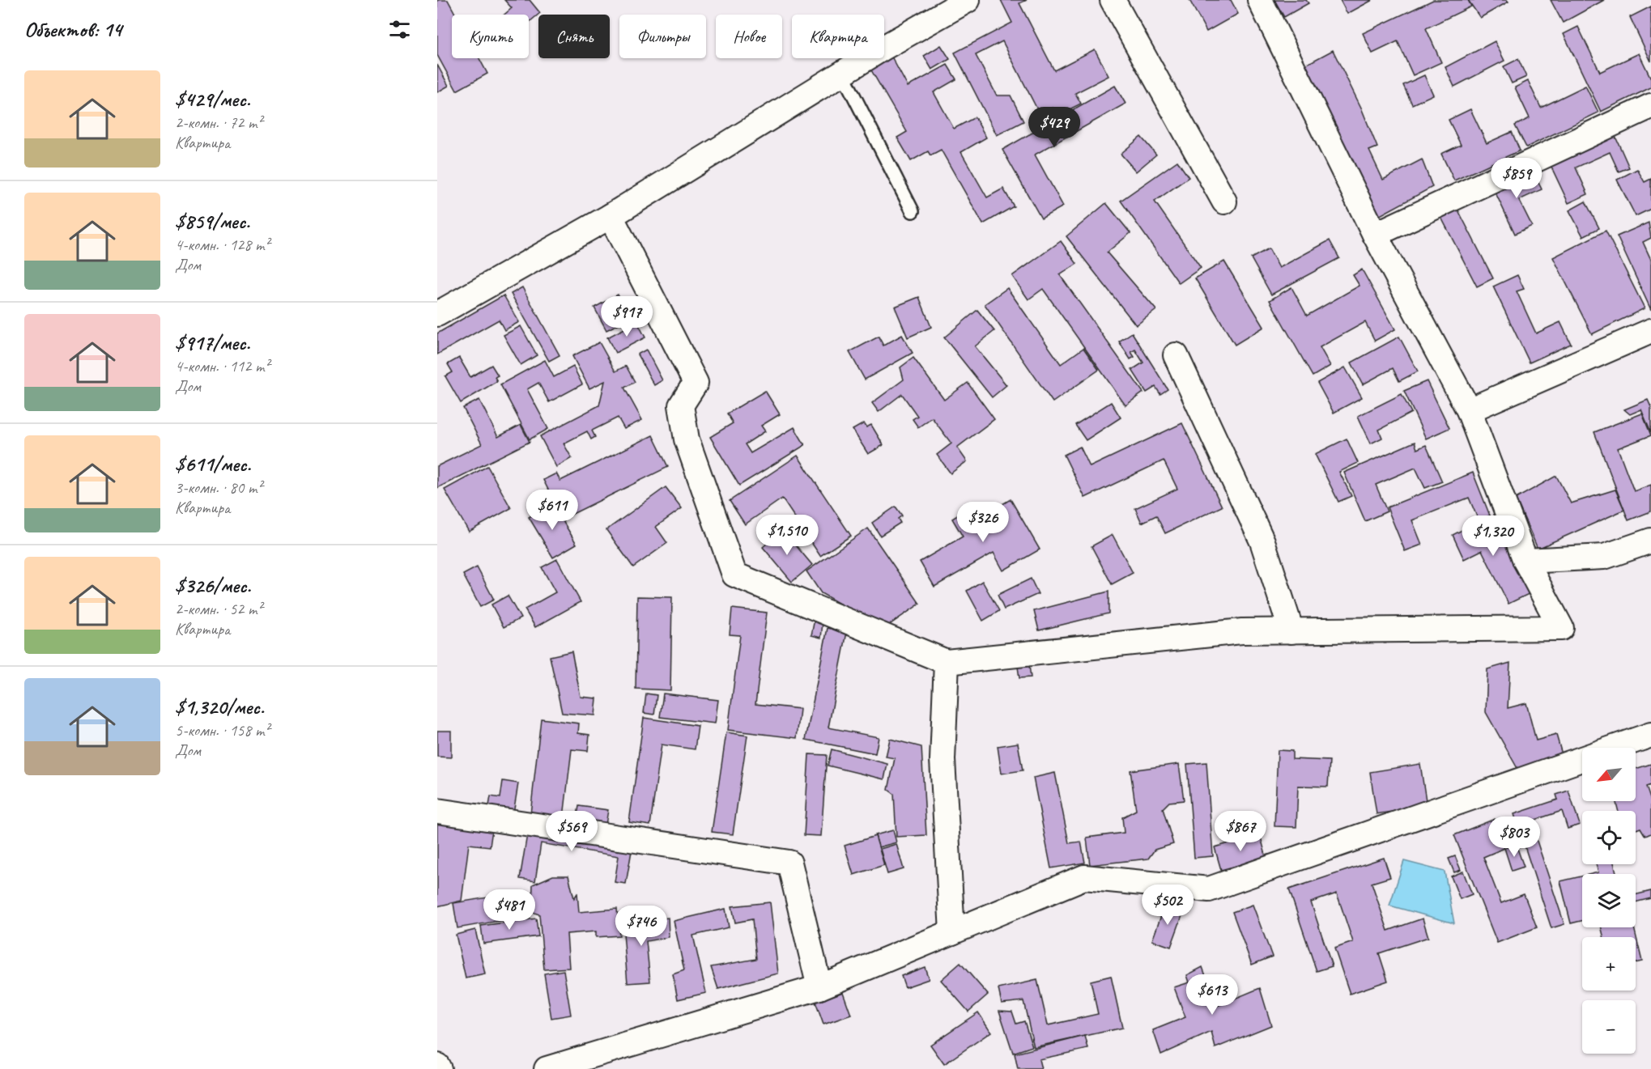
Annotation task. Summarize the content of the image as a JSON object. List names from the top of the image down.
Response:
{
  "north": "bottom left",
  "page": {
    "heading": "Объектов: 14",
    "chip": [
      "Купить",
      "Снять",
      "Фильтры",
      "Новое",
      "Квартира"
    ],
    "list": [
      {
        "name": "$429/мес.",
        "note": "2-комн. · 72 m² · Квартира"
      },
      {
        "name": "$859/мес.",
        "note": "4-комн. · 128 m² · Дом"
      },
      {
        "name": "$917/мес.",
        "note": "4-комн. · 112 m² · Дом"
      },
      {
        "name": "$611/мес.",
        "note": "3-комн. · 80 m² · Квартира"
      },
      {
        "name": "$326/мес.",
        "note": "2-комн. · 52 m² · Квартира"
      },
      {
        "name": "$1,320/мес.",
        "note": "5-комн. · 158 m² · Дом"
      }
    ],
    "price": [
      "$429",
      "$859",
      "$917",
      "$611",
      "$326",
      "$1,510",
      "$1,320",
      "$569",
      "$867",
      "$803",
      "$502",
      "$481",
      "$746",
      "$613"
    ],
    "map_buttons": ["+", "−"]
  }
}
